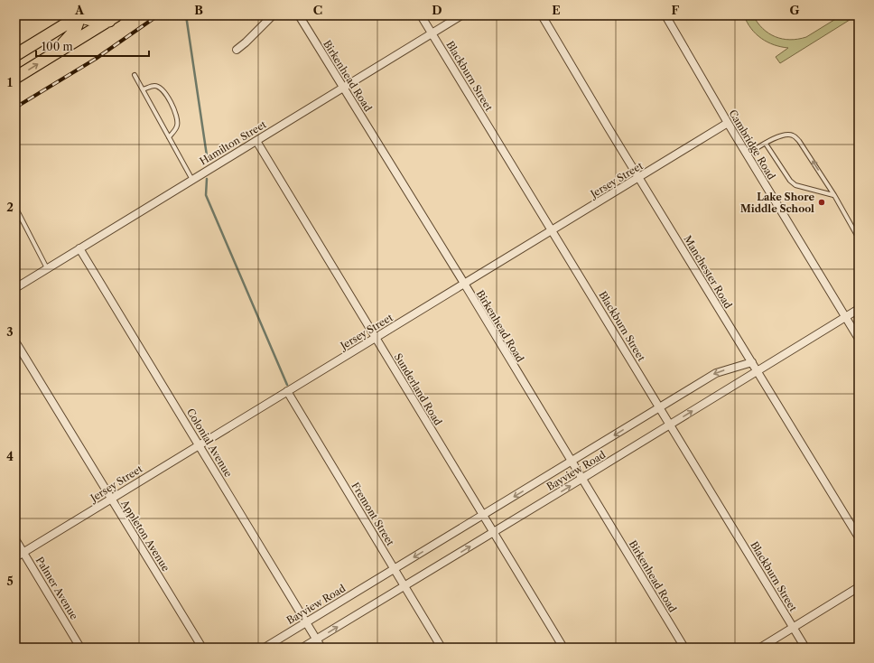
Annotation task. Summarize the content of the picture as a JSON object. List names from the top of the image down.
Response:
{
  "streets": {
    "street": [
      "Birkenhead Road",
      "Blackburn Street",
      "Hamilton Street",
      "Cambridge Road",
      "Jersey Street",
      "Manchester Road",
      "Sunderland Road",
      "Colonial Avenue",
      "Bayview Road",
      "Fremont Street",
      "Appleton Avenue",
      "Palmer Avenue"
    ]
  },
  "crossings": [
    ["Birkenhead Road", "Hamilton Street"],
    ["Birkenhead Road", "Jersey Street"],
    ["Birkenhead Road", "Bayview Road"],
    ["Blackburn Street", "Hamilton Street"],
    ["Blackburn Street", "Jersey Street"],
    ["Blackburn Street", "Bayview Road"],
    ["Hamilton Street", "Sunderland Road"],
    ["Hamilton Street", "Colonial Avenue"],
    ["Cambridge Road", "Jersey Street"],
    ["Cambridge Road", "Bayview Road"],
    ["Jersey Street", "Manchester Road"],
    ["Jersey Street", "Sunderland Road"],
    ["Jersey Street", "Colonial Avenue"],
    ["Jersey Street", "Fremont Street"],
    ["Jersey Street", "Appleton Avenue"],
    ["Jersey Street", "Palmer Avenue"],
    ["Manchester Road", "Bayview Road"],
    ["Sunderland Road", "Bayview Road"],
    ["Colonial Avenue", "Bayview Road"],
    ["Bayview Road", "Fremont Street"]
  ],
  "places": ["Lake Shore Middle School"],
  "scale_bar": "100 m",
  "grid": {
    "columns": [
      "A",
      "B",
      "C",
      "D",
      "E",
      "F",
      "G"
    ],
    "rows": [
      "1",
      "2",
      "3",
      "4",
      "5"
    ]
  }
}
